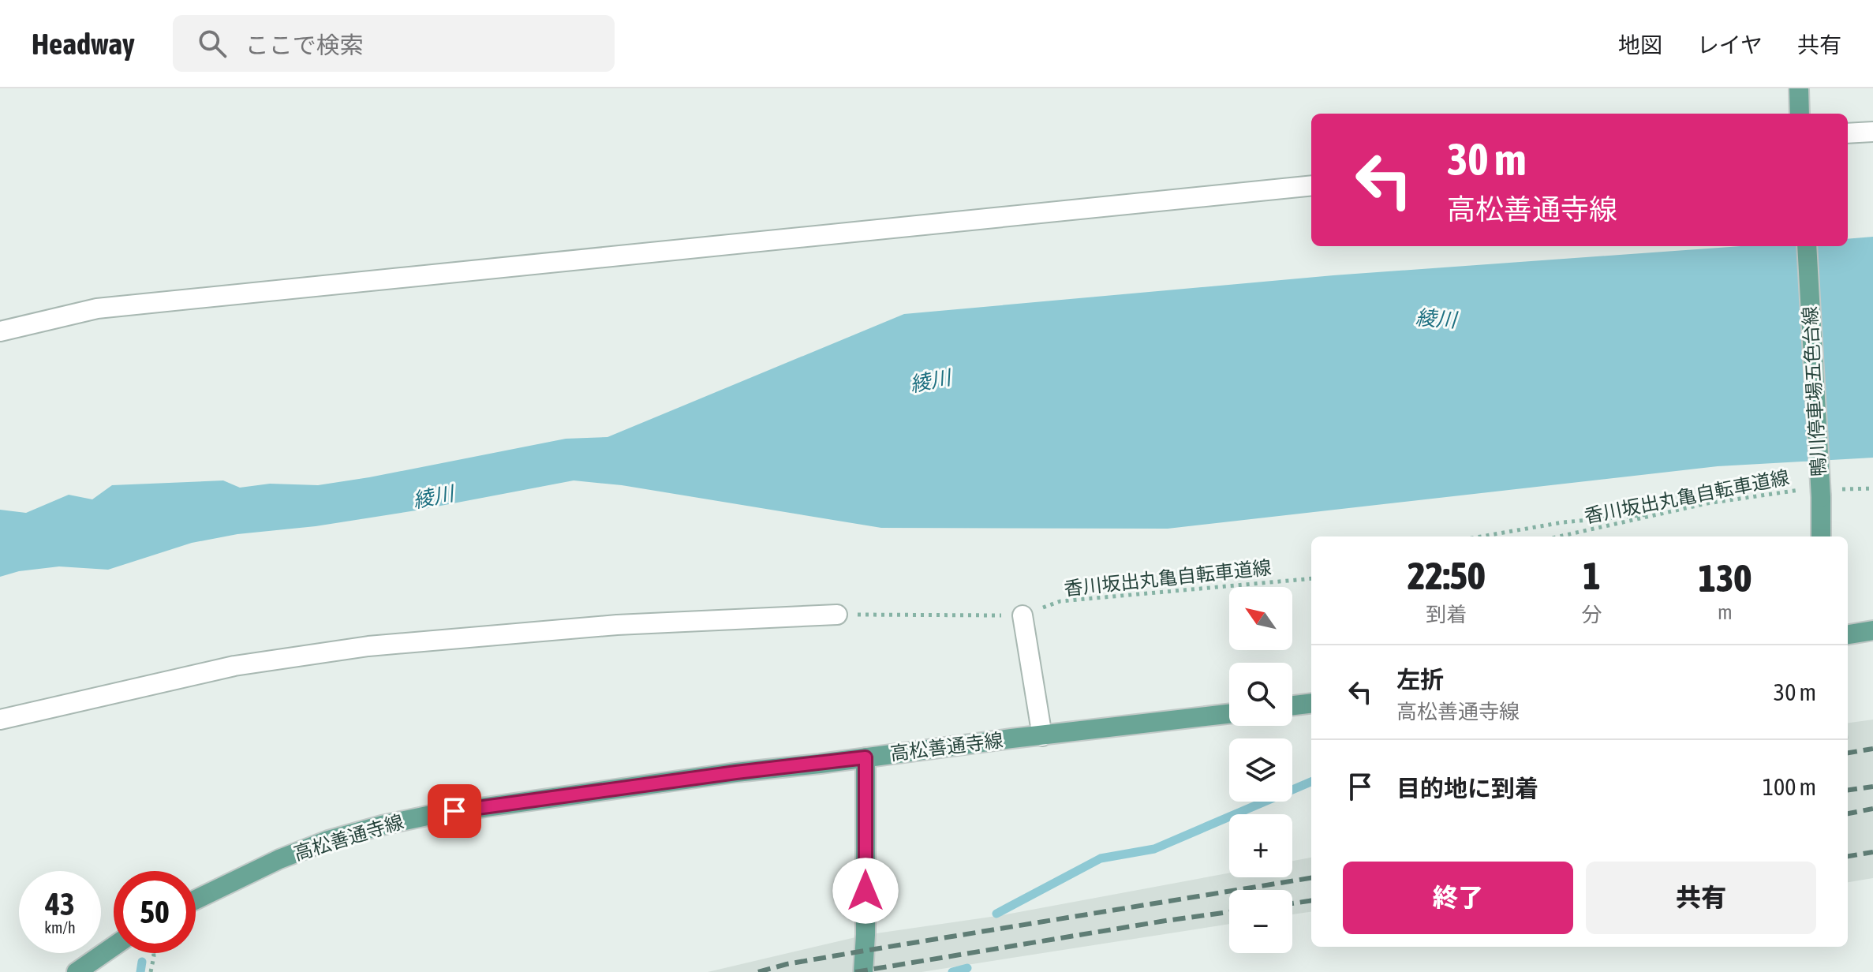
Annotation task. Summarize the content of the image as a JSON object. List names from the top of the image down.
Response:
{
  "streets": {
    "main road": ["鴨川停車場五色台線", "高松善通寺線"],
    "path": ["香川坂出丸亀自転車道線"]
  },
  "water": ["綾川"],
  "north": "top left",
  "page": {
    "header": "Headway",
    "search": "ここで検索",
    "nav": ["地図", "レイヤ", "共有"],
    "turn": ["30 m", "高松善通寺線"],
    "eta": [
      "22:50",
      "到着",
      "1",
      "分",
      "130",
      "m"
    ],
    "map_buttons": ["+", "−"],
    "list": [
      {
        "name": "左折",
        "note": "高松善通寺線",
        "value": "30 m"
      },
      {
        "name": "目的地に到着",
        "value": "100 m"
      }
    ],
    "buttons": ["終了", "共有"],
    "speed": "43 km/h",
    "limit": "50"
  }
}
